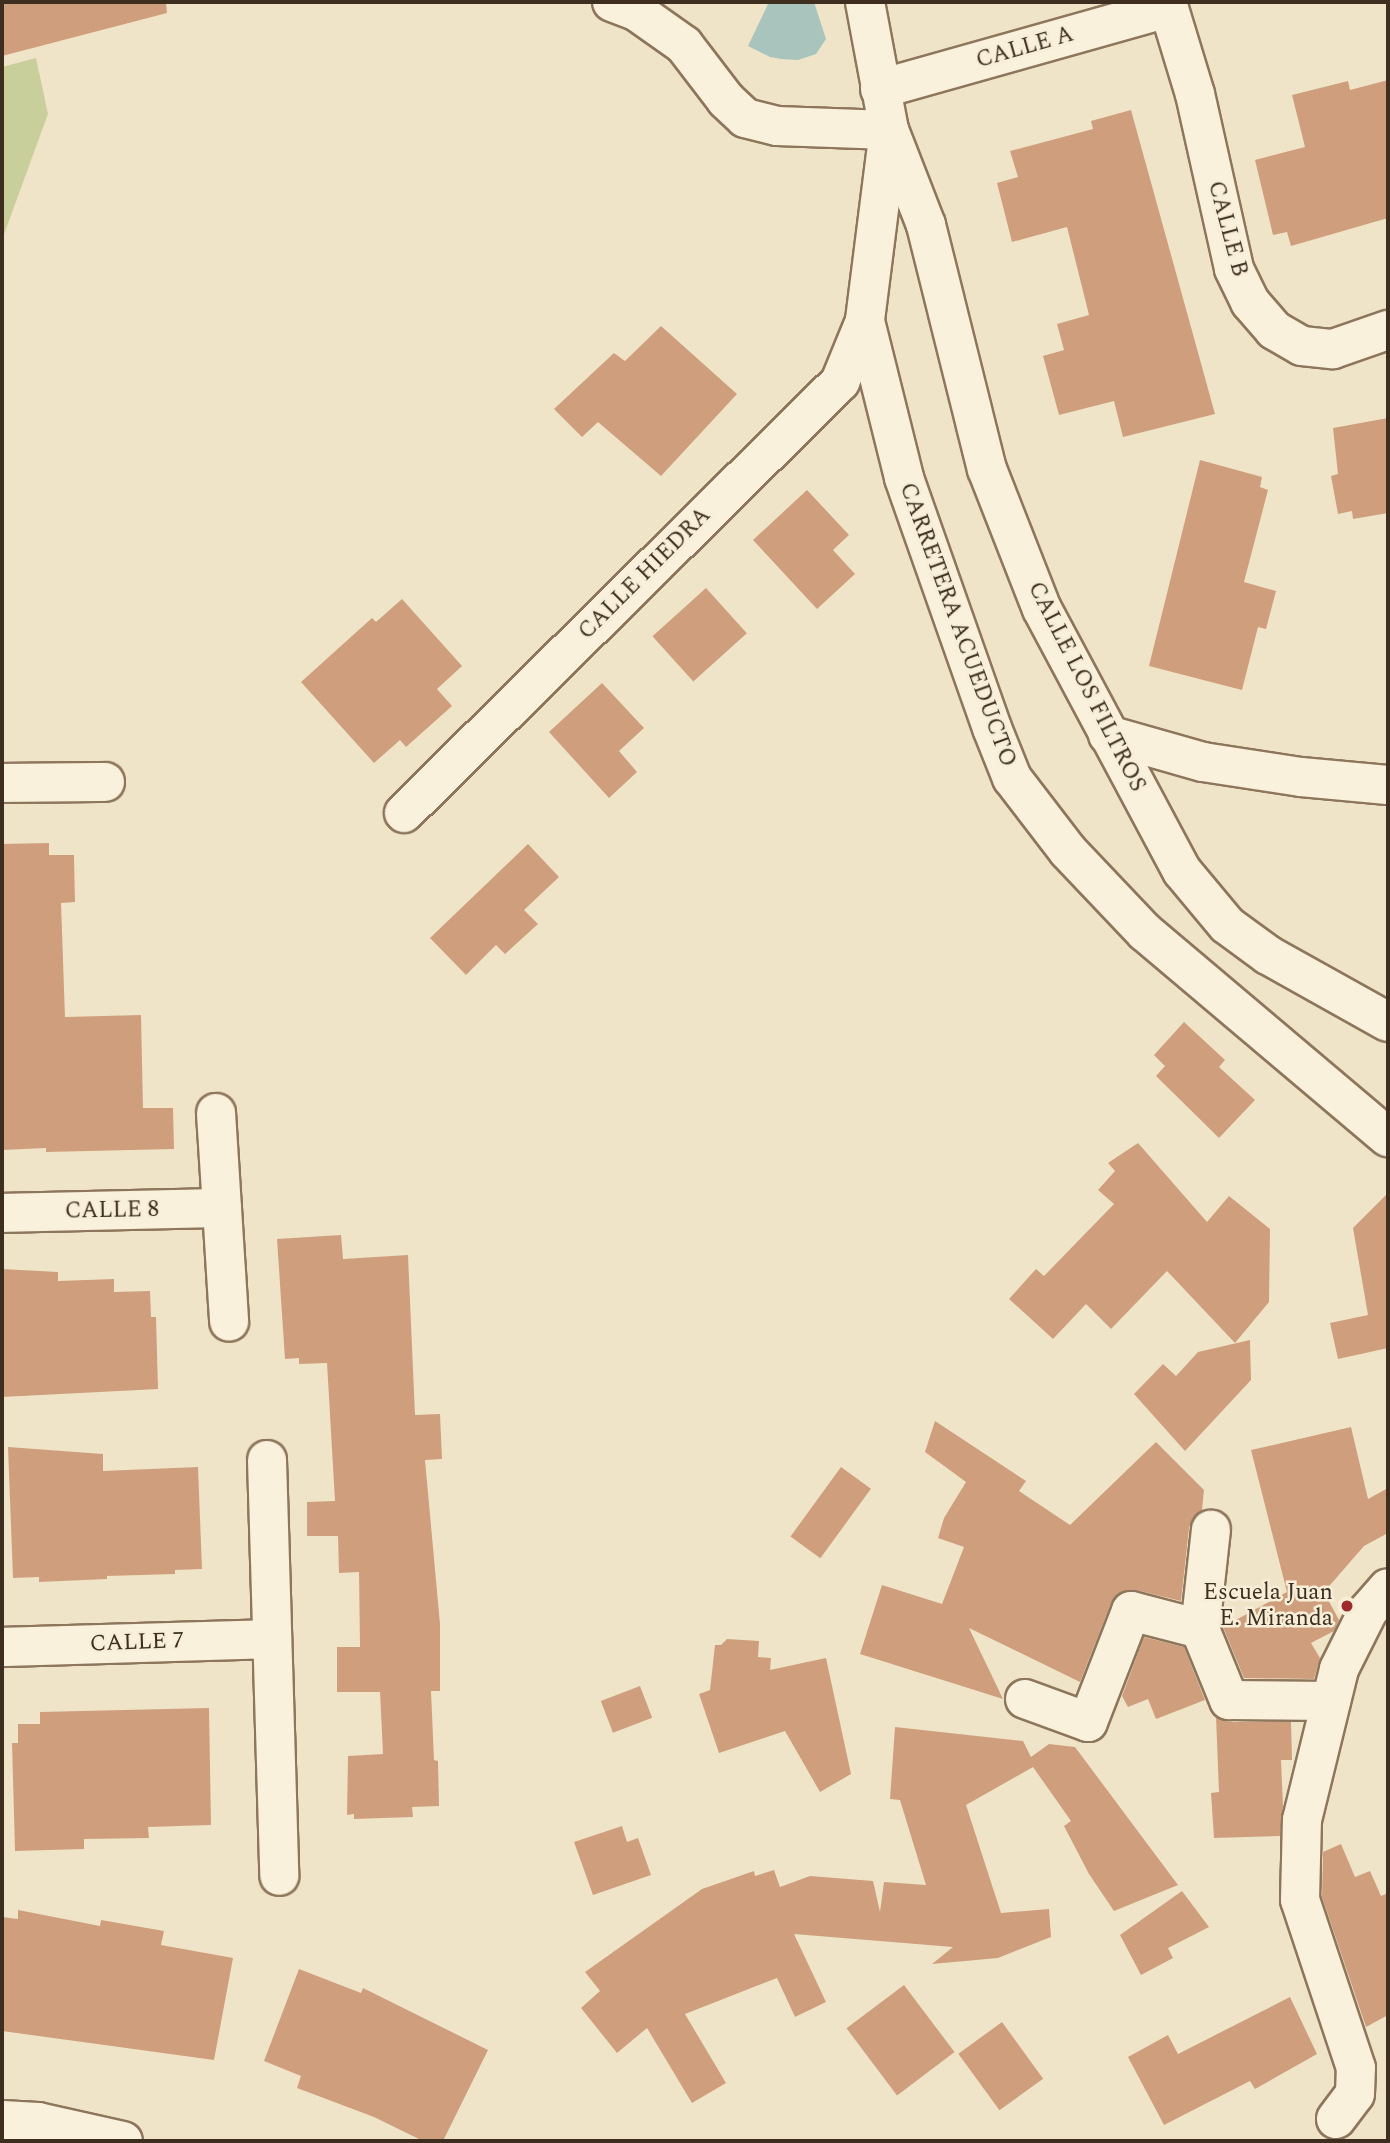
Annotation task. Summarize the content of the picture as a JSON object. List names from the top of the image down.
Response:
{
  "streets": {
    "street": [
      "CALLE A",
      "CALLE B",
      "CALLE HIEDRA",
      "CARRETERA ACUEDUCTO",
      "CALLE LOS FILTROS",
      "CALLE 8",
      "CALLE 7"
    ]
  },
  "crossings": [
    ["CALLE A", "CALLE B"],
    ["CALLE A", "CARRETERA ACUEDUCTO"],
    ["CALLE HIEDRA", "CARRETERA ACUEDUCTO"],
    ["CARRETERA ACUEDUCTO", "CALLE LOS FILTROS"]
  ],
  "places": ["Escuela Juan E. Miranda"]
}
